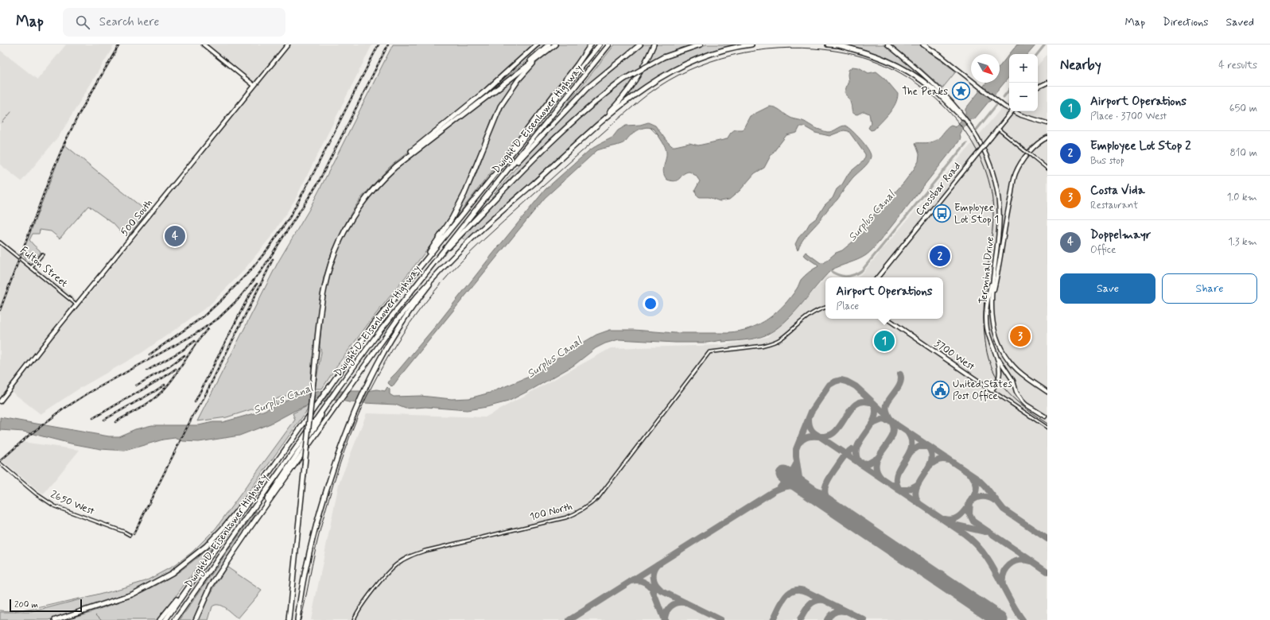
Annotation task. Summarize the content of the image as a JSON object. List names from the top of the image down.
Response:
{
  "streets": {
    "highway": ["Dwight D. Eisenhower Highway"],
    "main road": [
      "Crossbar Road",
      "500 South",
      "Terminal Drive",
      "3700 West"
    ],
    "street": ["Fulton Street", "2650 West", "100 North"]
  },
  "crossings": [
    ["500 South", "Fulton Street"]
  ],
  "water": ["Surplus Canal"],
  "places": {
    "place": ["The Peaks"],
    "bus stop": ["Employee Lot Stop 1"],
    "public building": ["United States Post Office"]
  },
  "scale_bar": "200 m",
  "north": "bottom right",
  "page": {
    "header": "Map",
    "search": "Search here",
    "nav": ["Map", "Directions", "Saved"],
    "heading": ["Nearby", "4 results"],
    "map_buttons": ["+", "−"],
    "list": [
      {
        "mark": "1",
        "name": "Airport Operations",
        "note": "Place · 3700 West",
        "value": "650 m"
      },
      {
        "mark": "2",
        "name": "Employee Lot Stop 2",
        "note": "Bus stop",
        "value": "810 m"
      },
      {
        "mark": "3",
        "name": "Costa Vida",
        "note": "Restaurant",
        "value": "1.0 km"
      },
      {
        "mark": "4",
        "name": "Doppelmayr",
        "note": "Office",
        "value": "1.3 km"
      }
    ],
    "pins": [
      "4",
      "2",
      "3",
      "1"
    ],
    "buttons": ["Save", "Share"],
    "popup": ["Airport Operations", "Place"],
    "scale": "200 m"
  }
}
